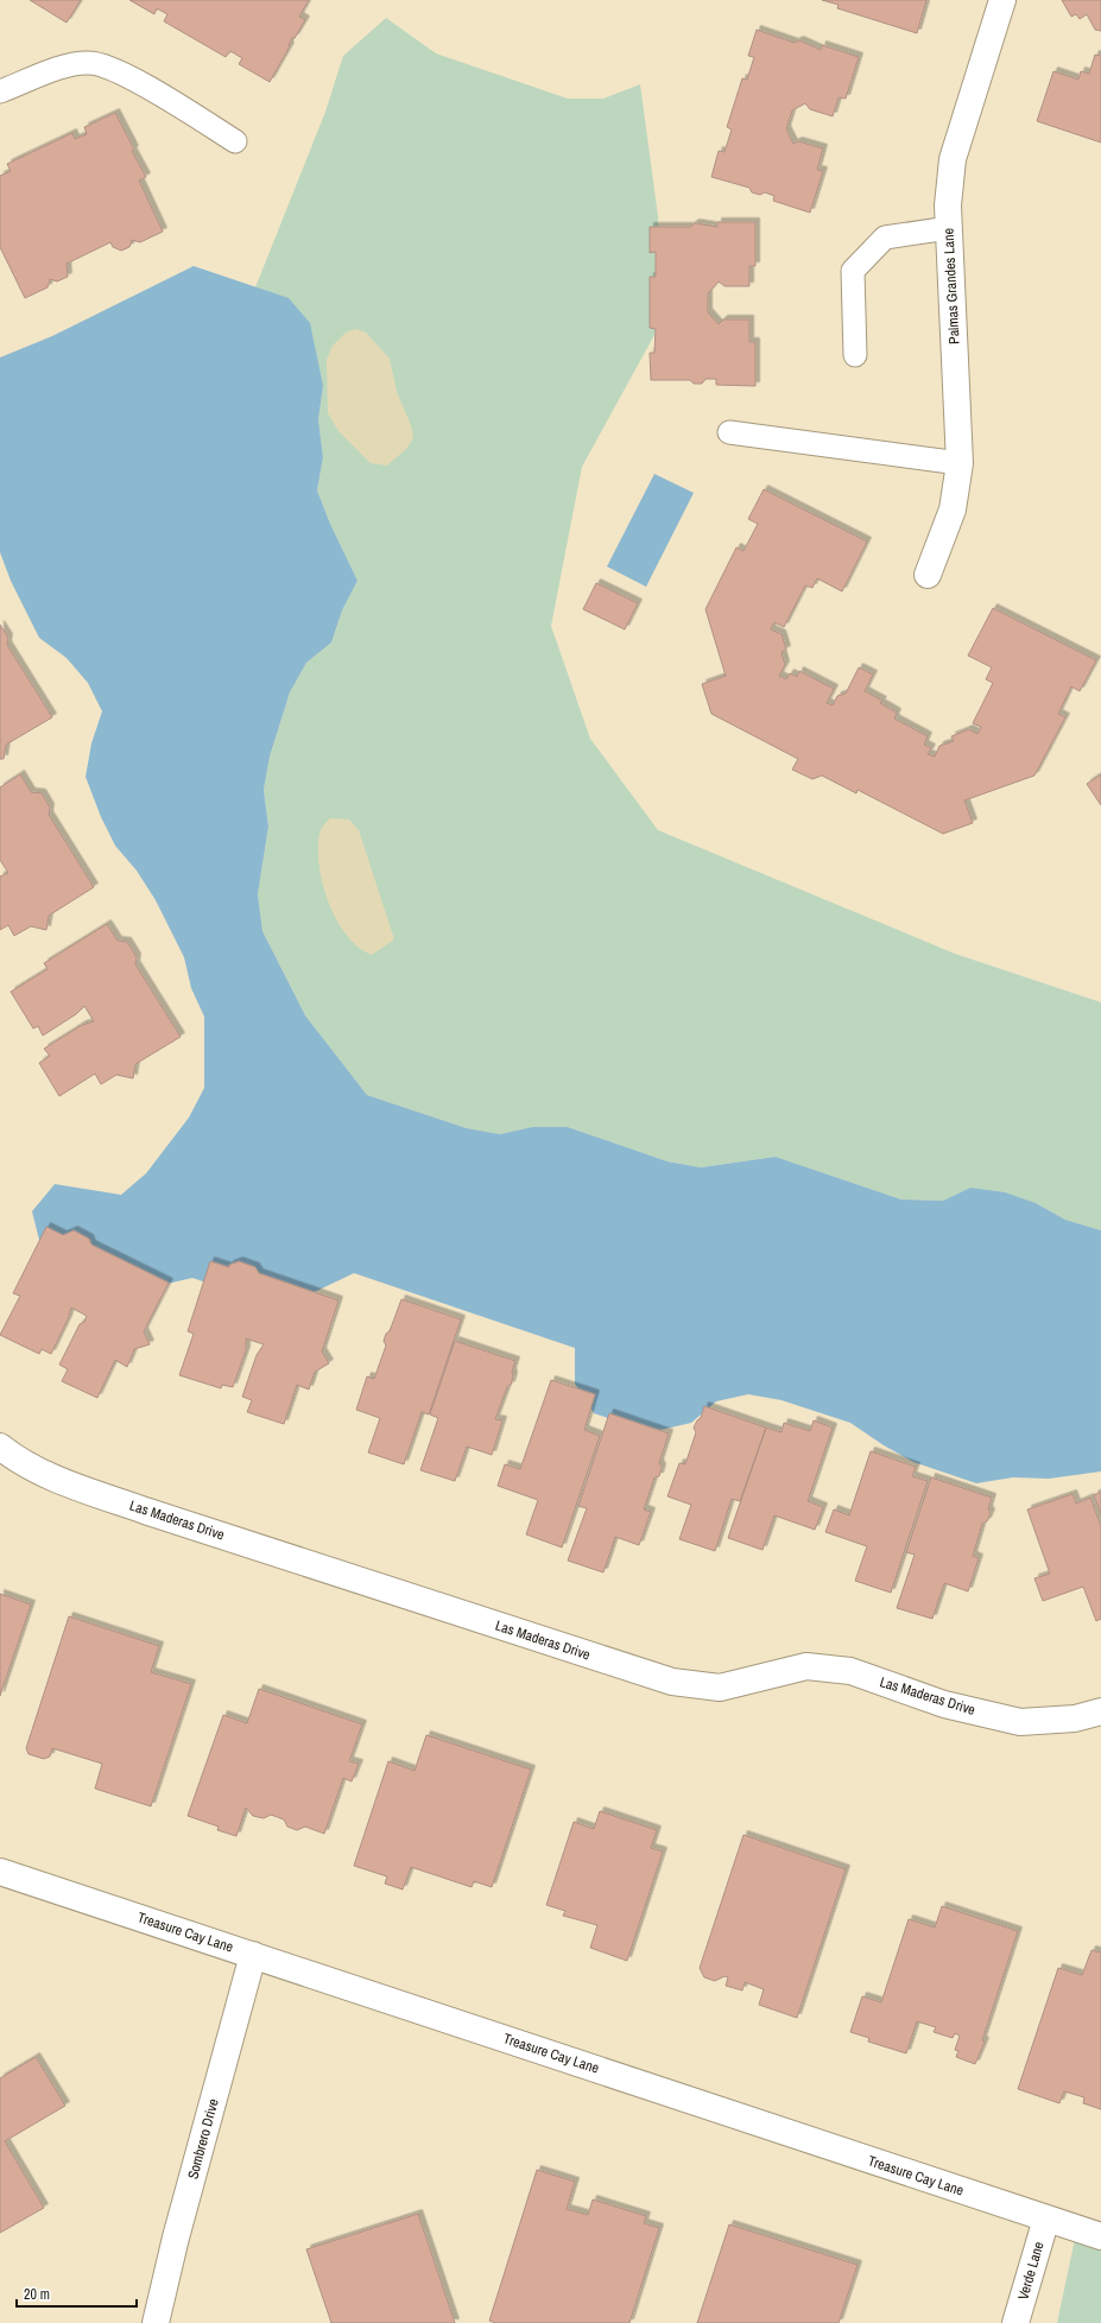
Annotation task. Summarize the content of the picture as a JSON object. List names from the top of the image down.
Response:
{
  "streets": {
    "street": [
      "Palmas Grandes Lane",
      "Las Maderas Drive",
      "Treasure Cay Lane",
      "Sombrero Drive",
      "Verde Lane"
    ]
  },
  "crossings": [
    ["Treasure Cay Lane", "Sombrero Drive"],
    ["Treasure Cay Lane", "Verde Lane"]
  ],
  "scale_bar": "20 m"
}
